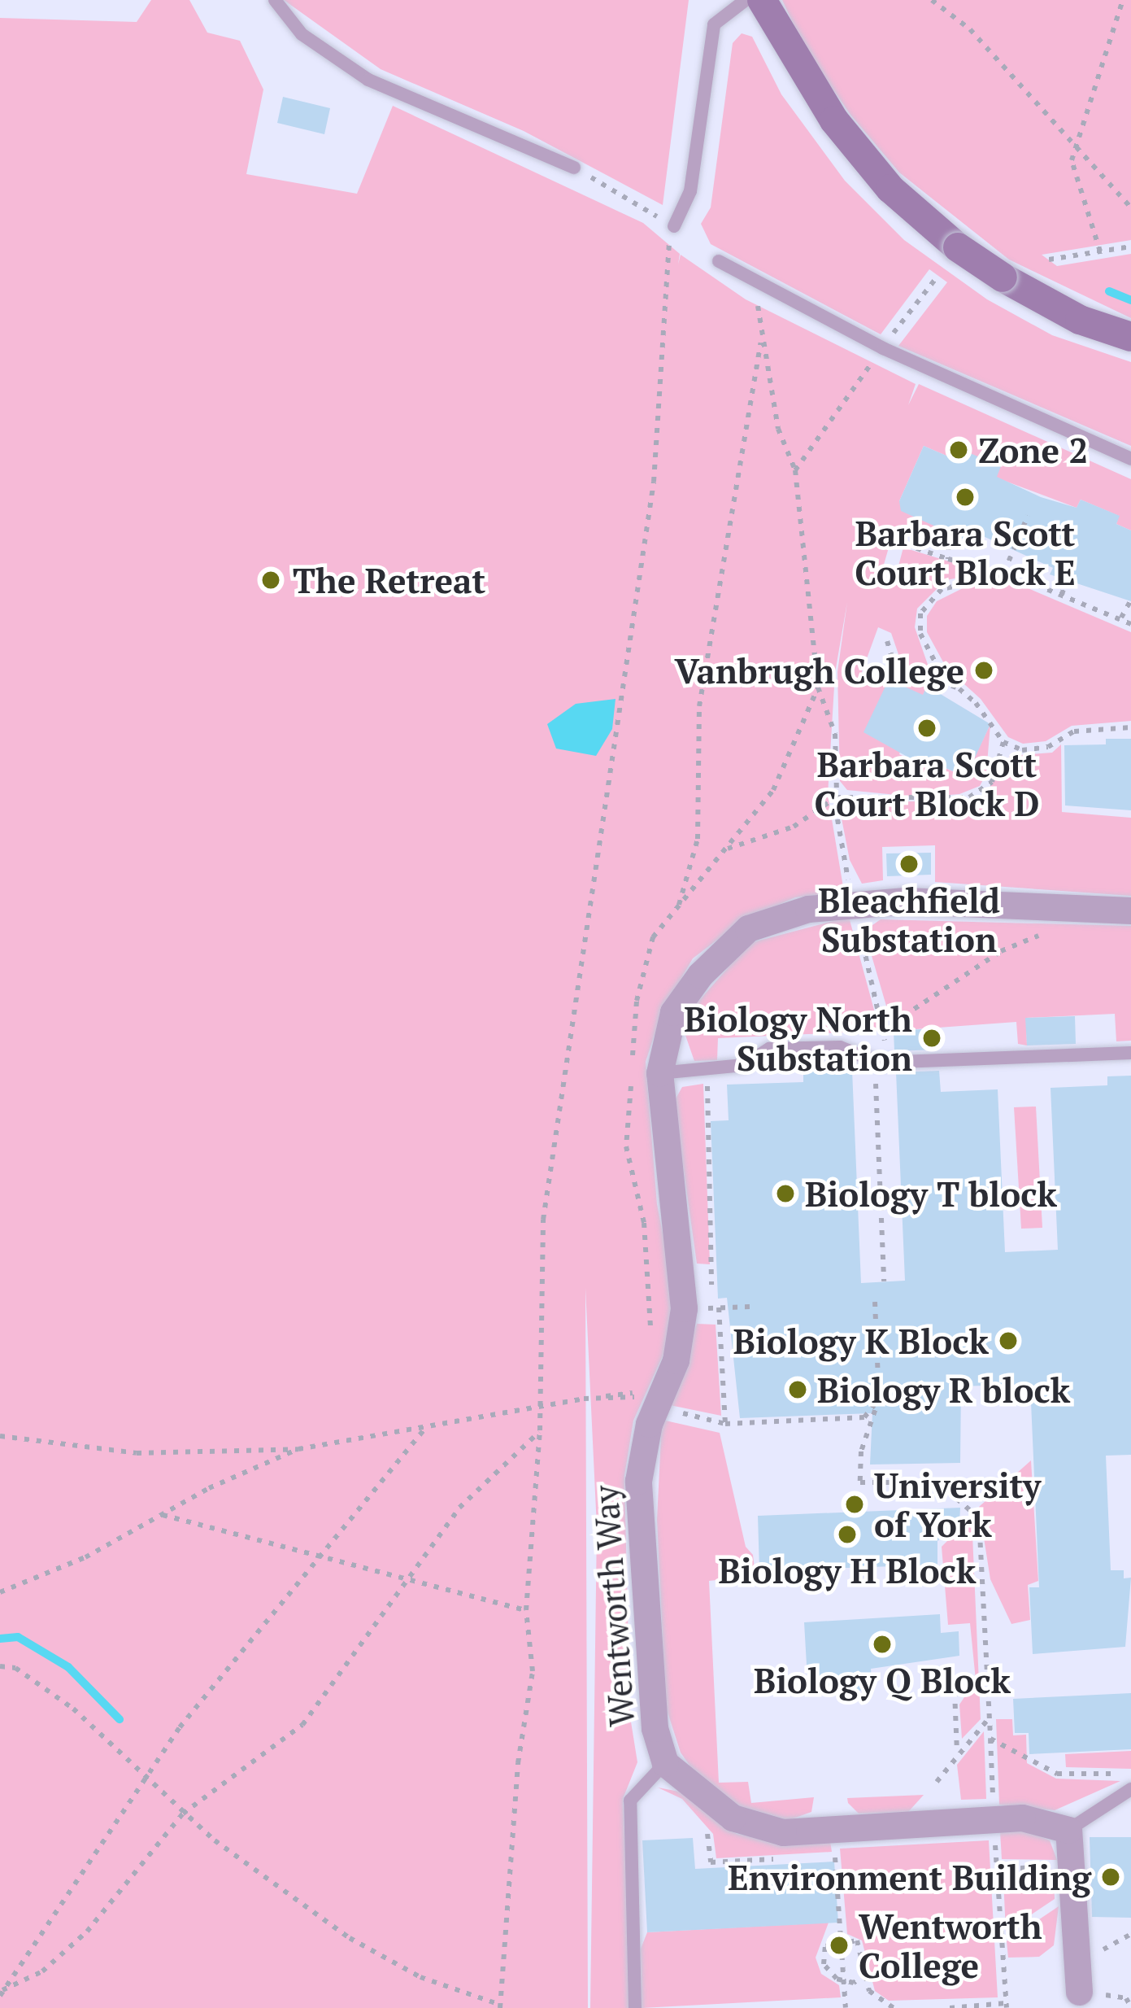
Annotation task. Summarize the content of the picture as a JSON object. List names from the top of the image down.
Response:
{
  "streets": {
    "street": ["Wentworth Way"]
  },
  "places": [
    "Zone 2",
    "Barbara Scott Court Block E",
    "The Retreat",
    "Vanbrugh College",
    "Barbara Scott Court Block D",
    "Bleachfield Substation",
    "Biology North Substation",
    "Biology T block",
    "Biology K Block",
    "Biology R block",
    "University of York",
    "Biology H Block",
    "Biology Q Block",
    "Environment Building",
    "Wentworth College"
  ]
}
